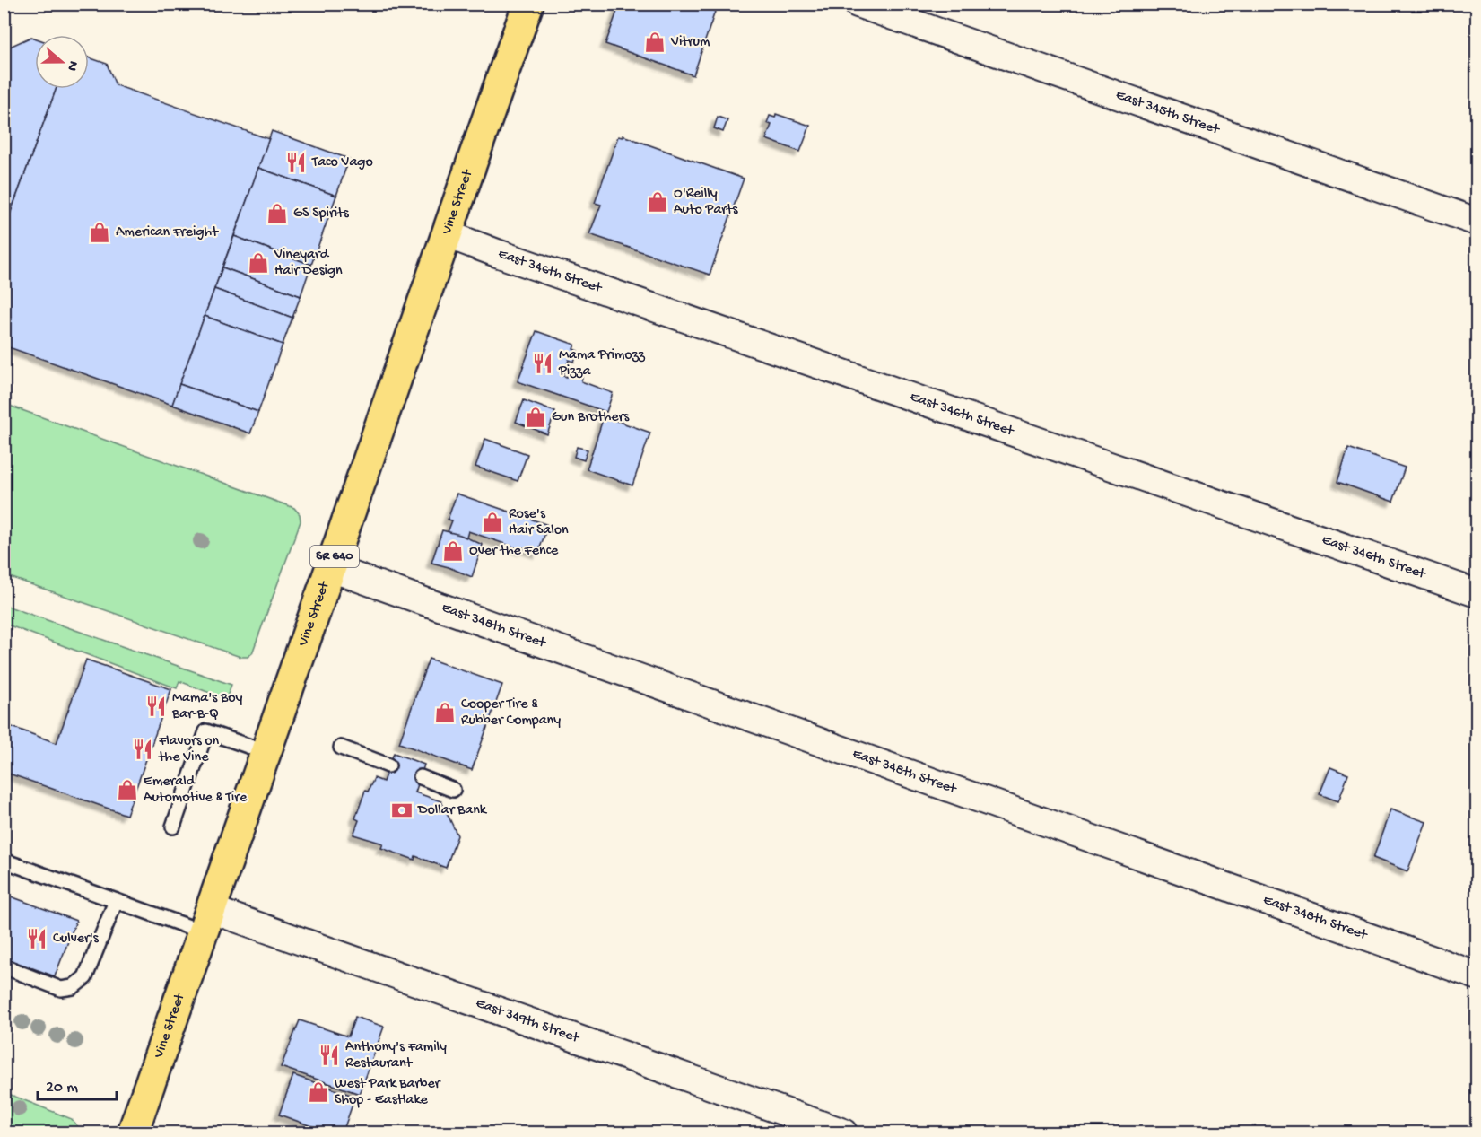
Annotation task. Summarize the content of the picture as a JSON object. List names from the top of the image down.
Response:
{
  "streets": {
    "main road": ["Vine Street", "SR 640"],
    "street": [
      "East 345th Street",
      "East 346th Street",
      "East 348th Street",
      "East 349th Street"
    ]
  },
  "crossings": [
    ["Vine Street", "East 346th Street"],
    ["Vine Street", "East 348th Street"],
    ["Vine Street", "East 349th Street"]
  ],
  "places": {
    "shop": [
      "Vitrum",
      "O'Reilly Auto Parts",
      "GS Spirits",
      "American Freight",
      "Vineyard Hair Design",
      "Gun Brothers",
      "Rose's Hair Salon",
      "Over the Fence",
      "Cooper Tire & Rubber Company",
      "Emerald Automotive & Tire",
      "West Park Barber Shop - Eastlake"
    ],
    "restaurant": [
      "Taco Vago",
      "Mama Primozz Pizza",
      "Mama's Boy Bar-B-Q",
      "Flavors on the Vine",
      "Culver's",
      "Anthony's Family Restaurant"
    ],
    "bank": ["Dollar Bank"]
  },
  "scale_bar": "20 m",
  "north": "right"
}
